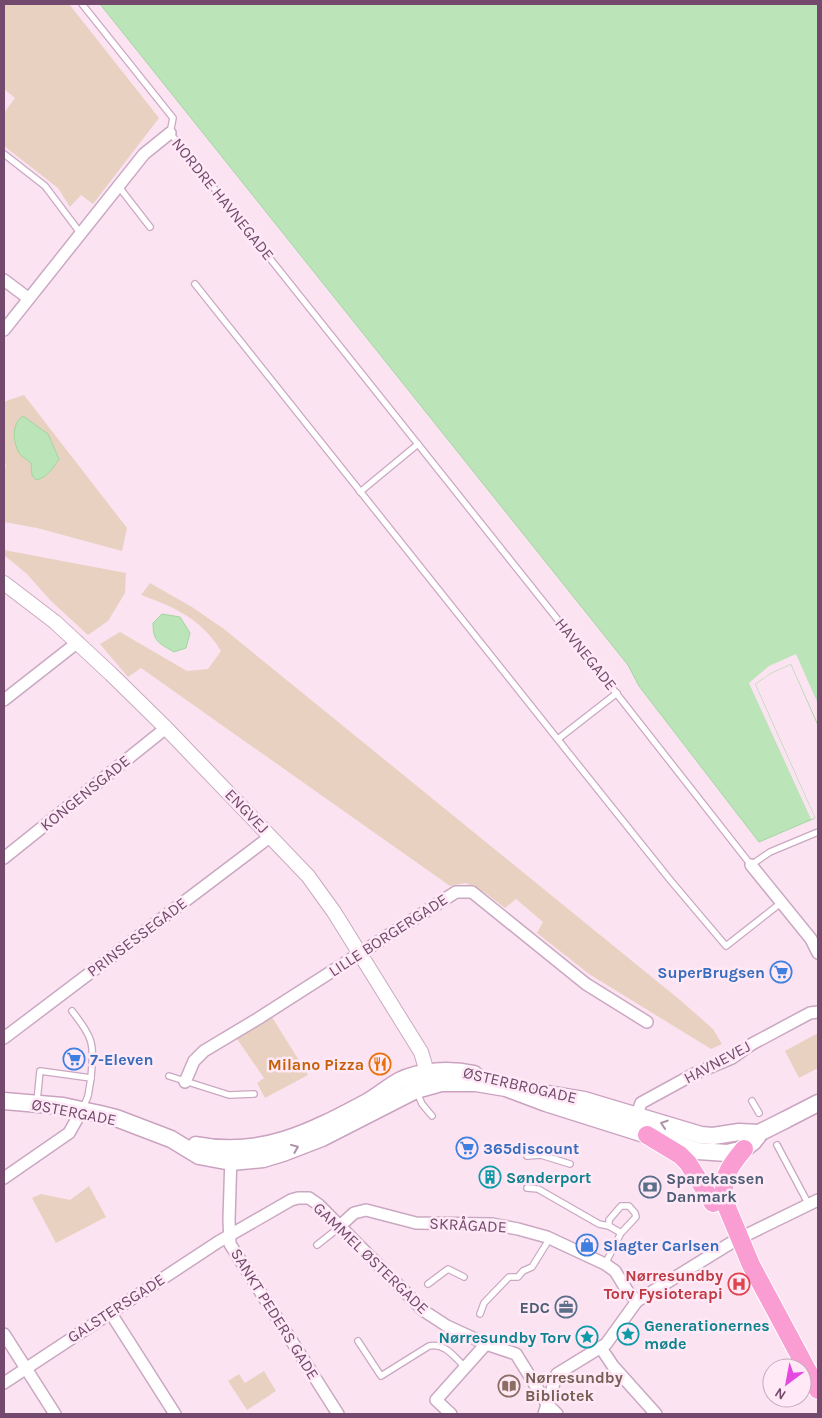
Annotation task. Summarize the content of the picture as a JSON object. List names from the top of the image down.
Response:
{
  "streets": {
    "main road": ["ØSTERBROGADE", "ØSTERGADE"],
    "street": [
      "NORDRE HAVNEGADE",
      "HAVNEGADE",
      "KONGENSGADE",
      "ENGVEJ",
      "LILLE BORGERGADE",
      "PRINSESSEGADE",
      "HAVNEVEJ",
      "SKRÅGADE",
      "GAMMEL ØSTERGADE",
      "GALSTERSGADE",
      "SANKT PEDERS GADE"
    ]
  },
  "crossings": [
    ["NORDRE HAVNEGADE", "HAVNEGADE"],
    ["KONGENSGADE", "ENGVEJ"],
    ["ENGVEJ", "LILLE BORGERGADE"],
    ["ENGVEJ", "PRINSESSEGADE"],
    ["ENGVEJ", "ØSTERBROGADE"],
    ["HAVNEVEJ", "ØSTERBROGADE"],
    ["ØSTERBROGADE", "ØSTERGADE"],
    ["ØSTERBROGADE", "SANKT PEDERS GADE"],
    ["ØSTERGADE", "SANKT PEDERS GADE"],
    ["SKRÅGADE", "GAMMEL ØSTERGADE"],
    ["GAMMEL ØSTERGADE", "GALSTERSGADE"],
    ["GAMMEL ØSTERGADE", "SANKT PEDERS GADE"],
    ["GALSTERSGADE", "SANKT PEDERS GADE"]
  ],
  "places": {
    "supermarket": ["SuperBrugsen", "7-Eleven", "365discount"],
    "restaurant": ["Milano Pizza"],
    "building": ["Sønderport"],
    "bank": ["Sparekassen Danmark"],
    "shop": ["Slagter Carlsen"],
    "hospital": ["Nørresundby Torv Fysioterapi"],
    "office": ["EDC"],
    "place": ["Generationernes møde", "Nørresundby Torv"],
    "library": ["Nørresundby Bibliotek"]
  },
  "north": "bottom left"
}
